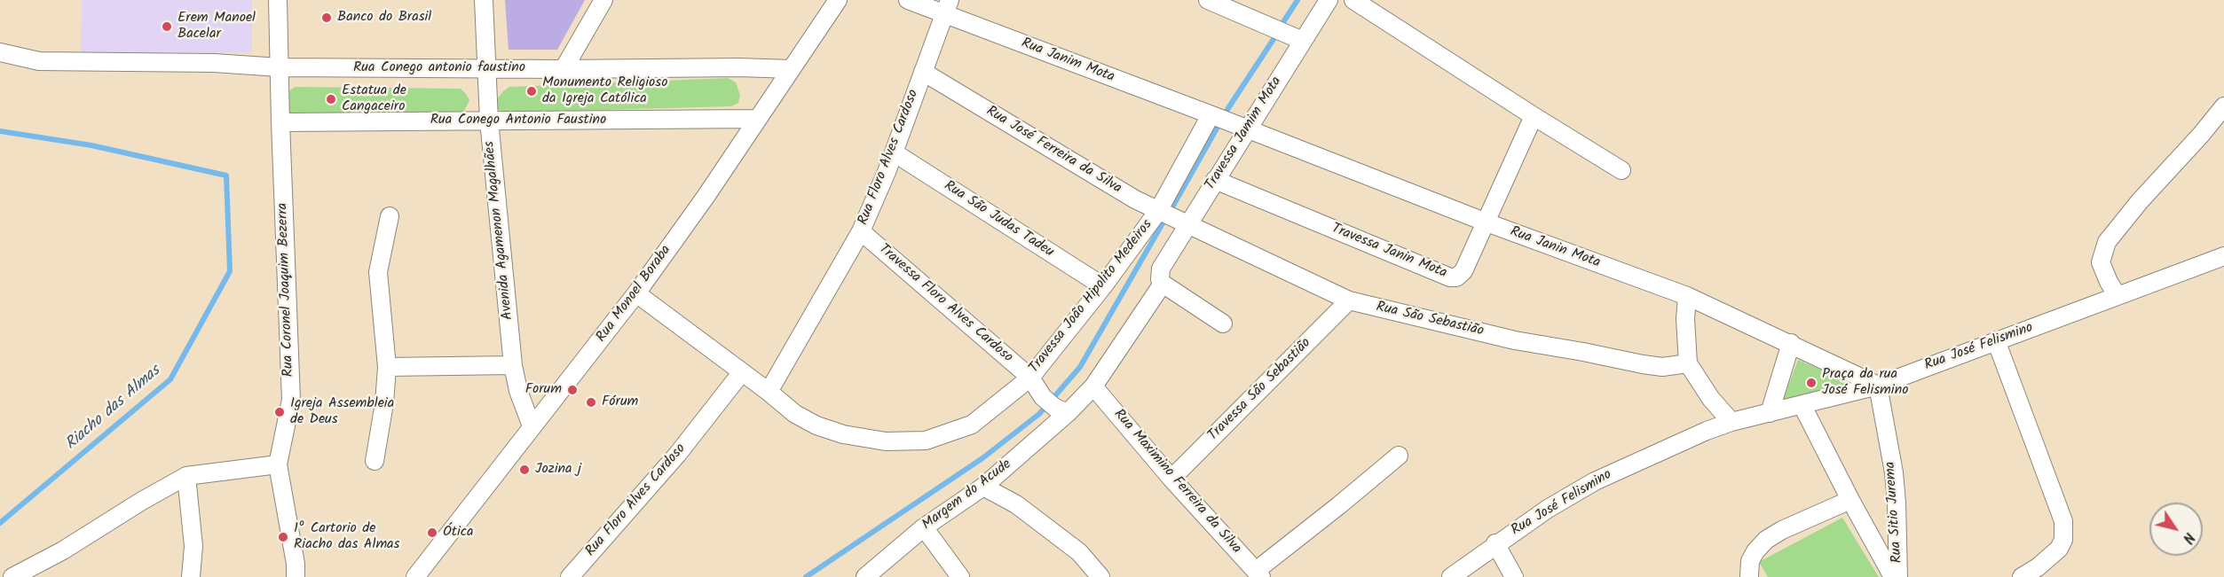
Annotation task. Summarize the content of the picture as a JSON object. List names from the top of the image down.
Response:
{
  "streets": {
    "street": [
      "Rua Janim Mota",
      "Rua Conego antonio faustino",
      "Rua Conego Antonio Faustino",
      "Travessa Jamim Mota",
      "Rua José Ferreira da Silva",
      "Rua Floro Alves Cardoso",
      "Rua São Judas Tadeu",
      "Avenida Agamenon Magalhães",
      "Rua Janin Mota",
      "Travessa Janin Mota",
      "Rua Coronel Joaquim Bezerra",
      "Rua Monoel Boraba",
      "Travessa João Hipolito Medeiros",
      "Travessa Floro Alves Cardoso",
      "Rua São Sebastião",
      "Rua José Felismino",
      "Travessa São Sebastião",
      "Rua Maximino Ferreira da Silva",
      "Margem do Acude",
      "Rua Sitio Jurema"
    ]
  },
  "crossings": [
    ["Rua Janim Mota", "Rua Floro Alves Cardoso"],
    ["Rua Janim Mota", "Rua Janin Mota"],
    ["Rua Janim Mota", "Travessa João Hipolito Medeiros"],
    ["Rua Conego antonio faustino", "Avenida Agamenon Magalhães"],
    ["Rua Conego antonio faustino", "Rua Coronel Joaquim Bezerra"],
    ["Rua Conego antonio faustino", "Rua Monoel Boraba"],
    ["Rua Conego Antonio Faustino", "Avenida Agamenon Magalhães"],
    ["Rua Conego Antonio Faustino", "Rua Coronel Joaquim Bezerra"],
    ["Rua Conego Antonio Faustino", "Rua Monoel Boraba"],
    ["Travessa Jamim Mota", "Rua José Ferreira da Silva"],
    ["Travessa Jamim Mota", "Rua Janin Mota"],
    ["Travessa Jamim Mota", "Travessa Janin Mota"],
    ["Travessa Jamim Mota", "Rua São Sebastião"],
    ["Rua José Ferreira da Silva", "Rua Floro Alves Cardoso"],
    ["Rua José Ferreira da Silva", "Travessa João Hipolito Medeiros"],
    ["Rua José Ferreira da Silva", "Rua São Sebastião"],
    ["Rua Floro Alves Cardoso", "Rua São Judas Tadeu"],
    ["Rua Floro Alves Cardoso", "Travessa João Hipolito Medeiros"],
    ["Rua Floro Alves Cardoso", "Travessa Floro Alves Cardoso"],
    ["Rua São Judas Tadeu", "Travessa João Hipolito Medeiros"],
    ["Avenida Agamenon Magalhães", "Rua Monoel Boraba"],
    ["Rua Janin Mota", "Travessa Janin Mota"],
    ["Rua Janin Mota", "Travessa João Hipolito Medeiros"],
    ["Rua Janin Mota", "Rua José Felismino"],
    ["Rua Janin Mota", "Rua Sitio Jurema"],
    ["Travessa João Hipolito Medeiros", "Travessa Floro Alves Cardoso"],
    ["Travessa Floro Alves Cardoso", "Margem do Acude"],
    ["Rua São Sebastião", "Travessa São Sebastião"],
    ["Rua José Felismino", "Rua Sitio Jurema"],
    ["Travessa São Sebastião", "Rua Maximino Ferreira da Silva"],
    ["Rua Maximino Ferreira da Silva", "Margem do Acude"]
  ],
  "water": ["Riacho das Almas"],
  "places": [
    "Banco do Brasil",
    "Erem Manoel Bacelar",
    "Monumento Religioso da Igreja Católica",
    "Estatua de Cangaceiro",
    "Praça da rua José Felismino",
    "Forum",
    "Fórum",
    "Igreja Assembleia de Deus",
    "Jozina j",
    "Ótica",
    "1º Cartorio de Riacho das Almas"
  ],
  "north": "bottom right"
}
